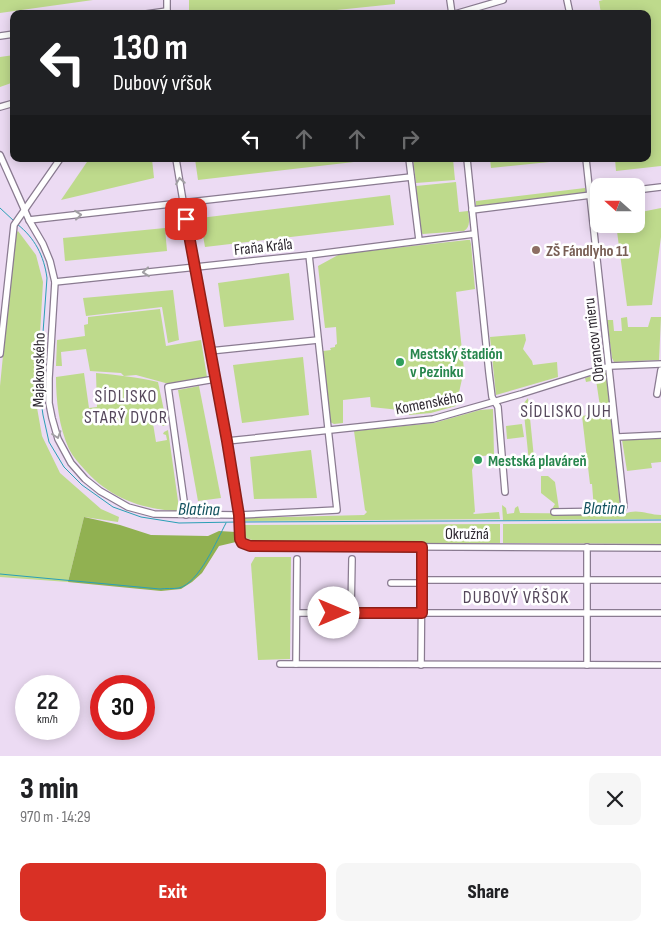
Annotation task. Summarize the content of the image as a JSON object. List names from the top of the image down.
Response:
{
  "streets": {
    "street": [
      "Fraňa Kráľa",
      "Obrancov mieru",
      "Majakovského",
      "Komenského",
      "Okružná"
    ]
  },
  "crossings": [
    ["Fraňa Kráľa", "Majakovského"],
    ["Fraňa Kráľa", "Okružná"],
    ["Obrancov mieru", "Komenského"],
    ["Majakovského", "Komenského"],
    ["Majakovského", "Okružná"],
    ["Komenského", "Okružná"]
  ],
  "one_way": ["Majakovského"],
  "districts": ["SÍDLISKO STARÝ DVOR", "SÍDLISKO JUH", "DUBOVÝ VŔŠOK"],
  "water": ["Blatina"],
  "places": ["ZŠ Fándlyho 11", "Mestský štadión v Pezinku", "Mestská plaváreň"],
  "north": "left",
  "page": {
    "turn": ["130 m", "Dubový vŕšok"],
    "speed": "22 km/h",
    "limit": "30",
    "heading": ["3 min", "970 m · 14:29"],
    "buttons": ["Exit", "Share"]
  }
}
